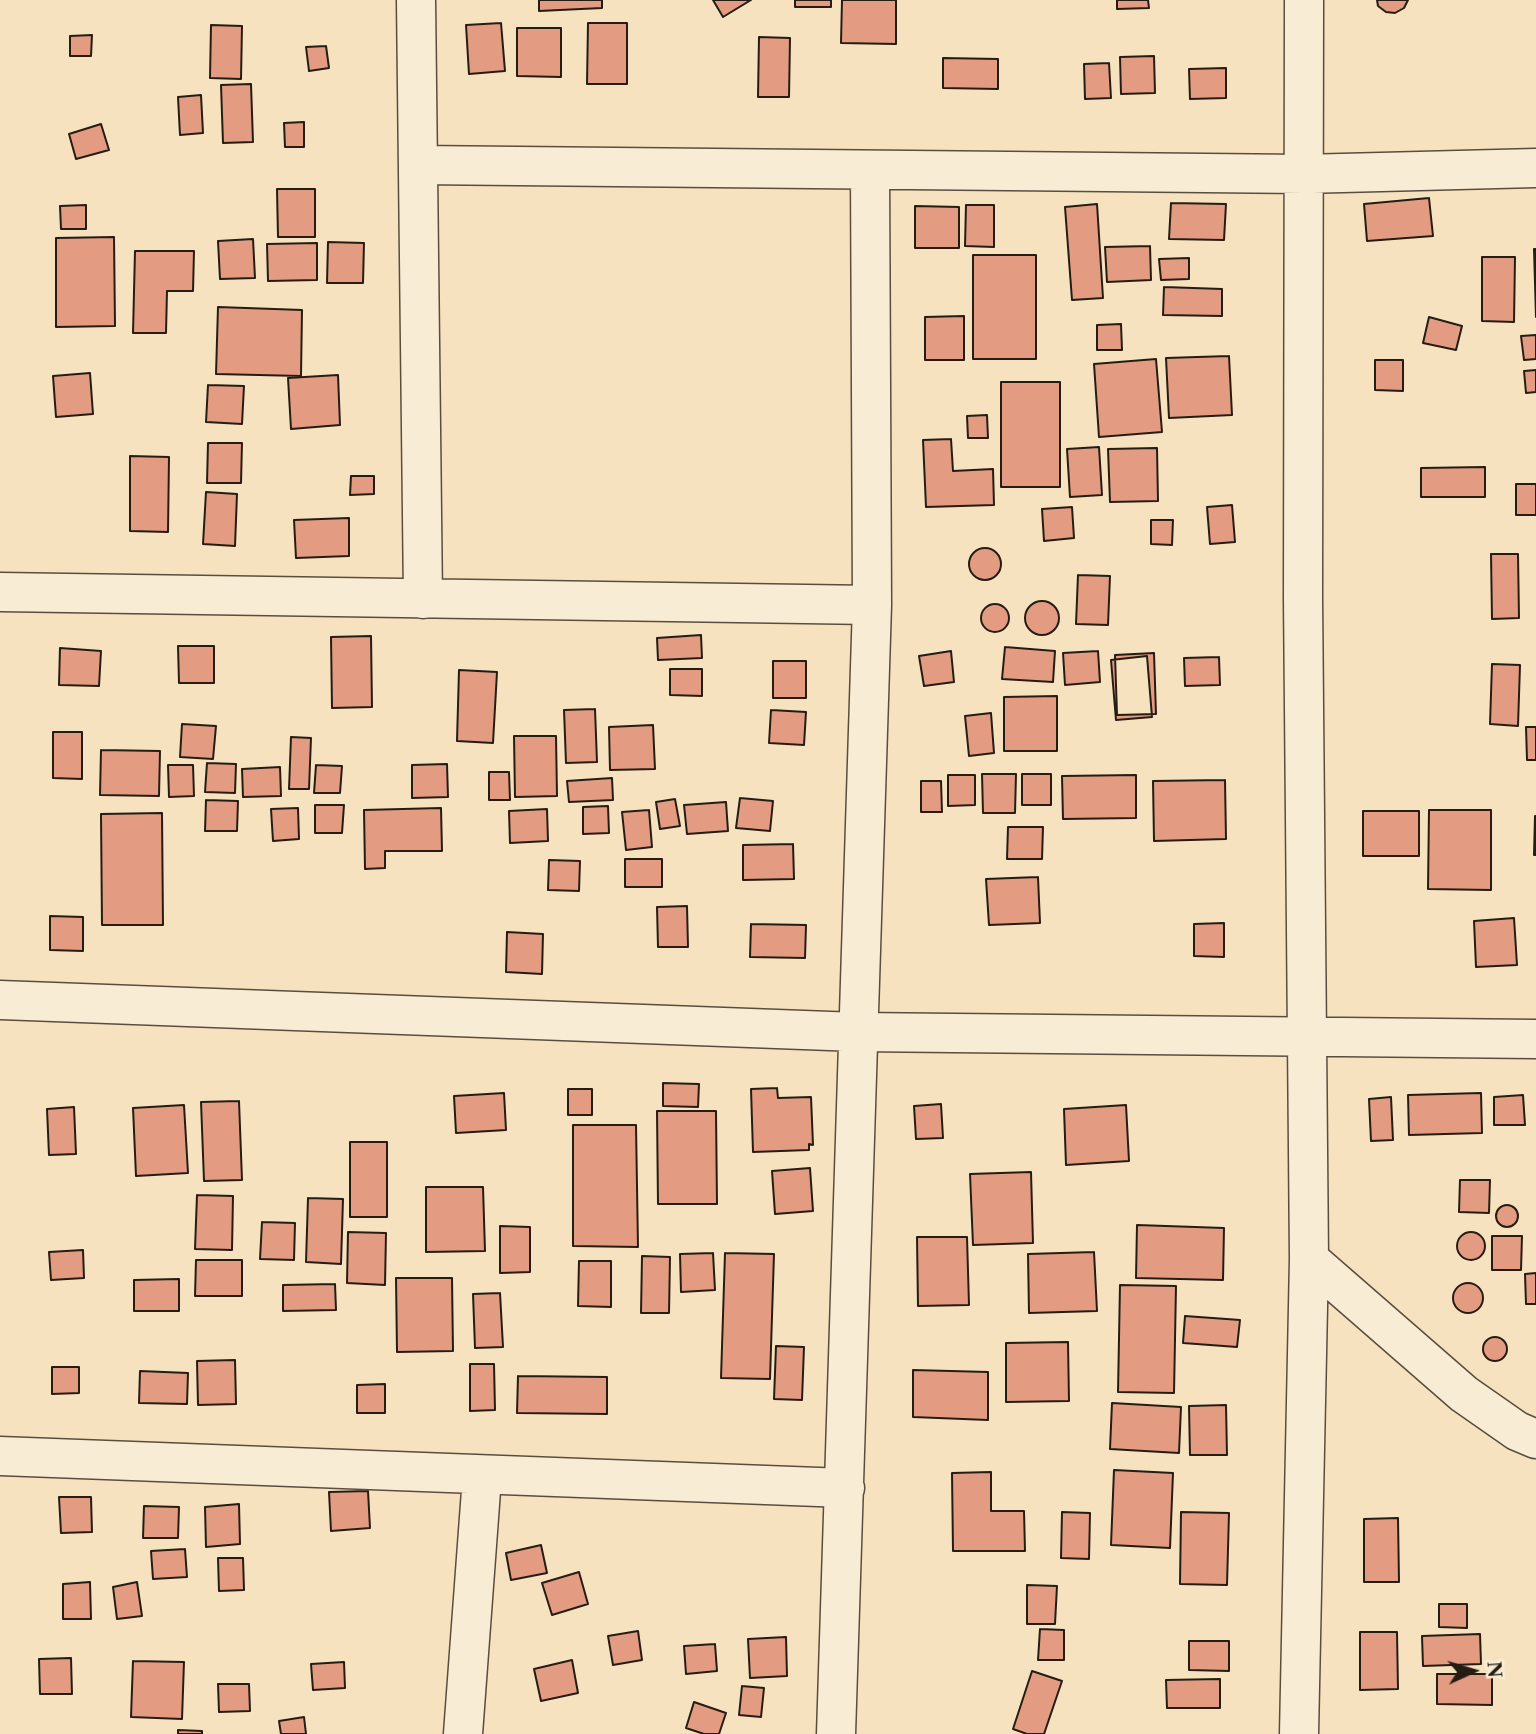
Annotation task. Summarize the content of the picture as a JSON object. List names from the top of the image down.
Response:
{
  "north": "right"
}
